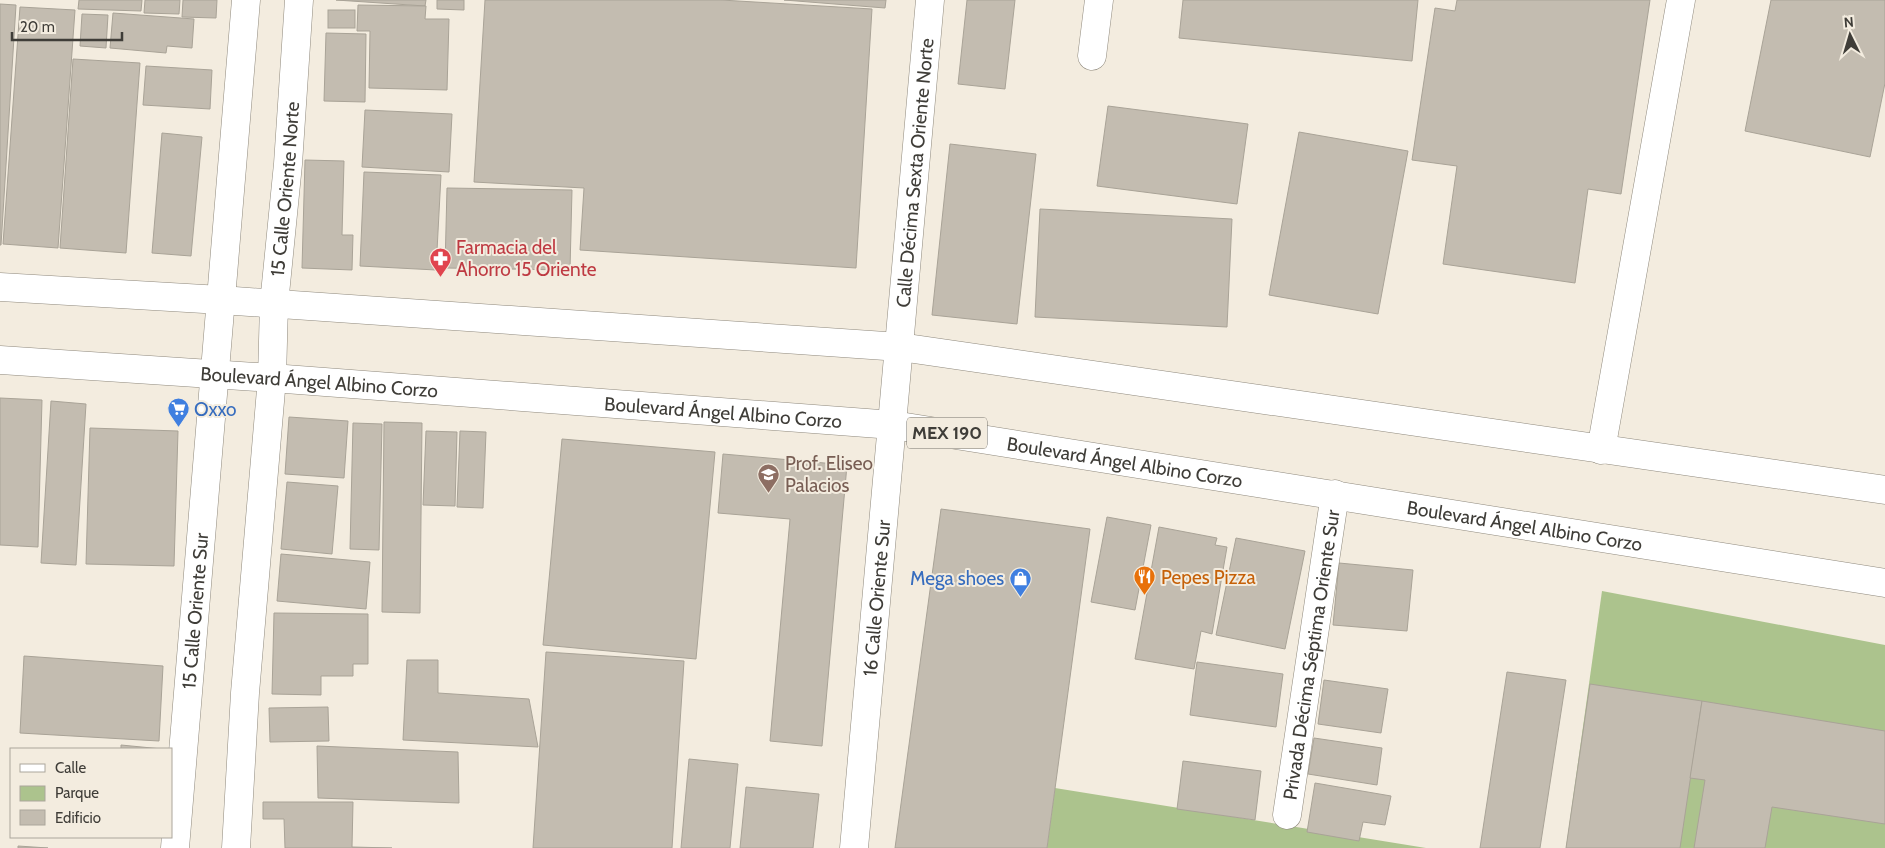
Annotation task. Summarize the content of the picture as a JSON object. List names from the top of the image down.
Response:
{
  "streets": {
    "main road": [
      "Calle Décima Sexta Oriente Norte",
      "15 Calle Oriente Norte",
      "Boulevard Ángel Albino Corzo",
      "MEX 190",
      "16 Calle Oriente Sur",
      "15 Calle Oriente Sur",
      "Privada Décima Séptima Oriente Sur"
    ]
  },
  "crossings": [
    ["Calle Décima Sexta Oriente Norte", "16 Calle Oriente Sur"],
    ["15 Calle Oriente Norte", "Boulevard Ángel Albino Corzo"],
    ["Boulevard Ángel Albino Corzo", "16 Calle Oriente Sur"],
    ["Boulevard Ángel Albino Corzo", "15 Calle Oriente Sur"],
    ["Boulevard Ángel Albino Corzo", "Privada Décima Séptima Oriente Sur"]
  ],
  "places": {
    "pharmacy": ["Farmacia del Ahorro 15 Oriente"],
    "supermarket": ["Oxxo"],
    "school or university": ["Prof. Eliseo Palacios"],
    "restaurant": ["Pepes Pizza"],
    "shop": ["Mega shoes"]
  },
  "legend": ["Calle", "Parque", "Edificio"],
  "scale_bar": "20 m",
  "north": "top"
}
